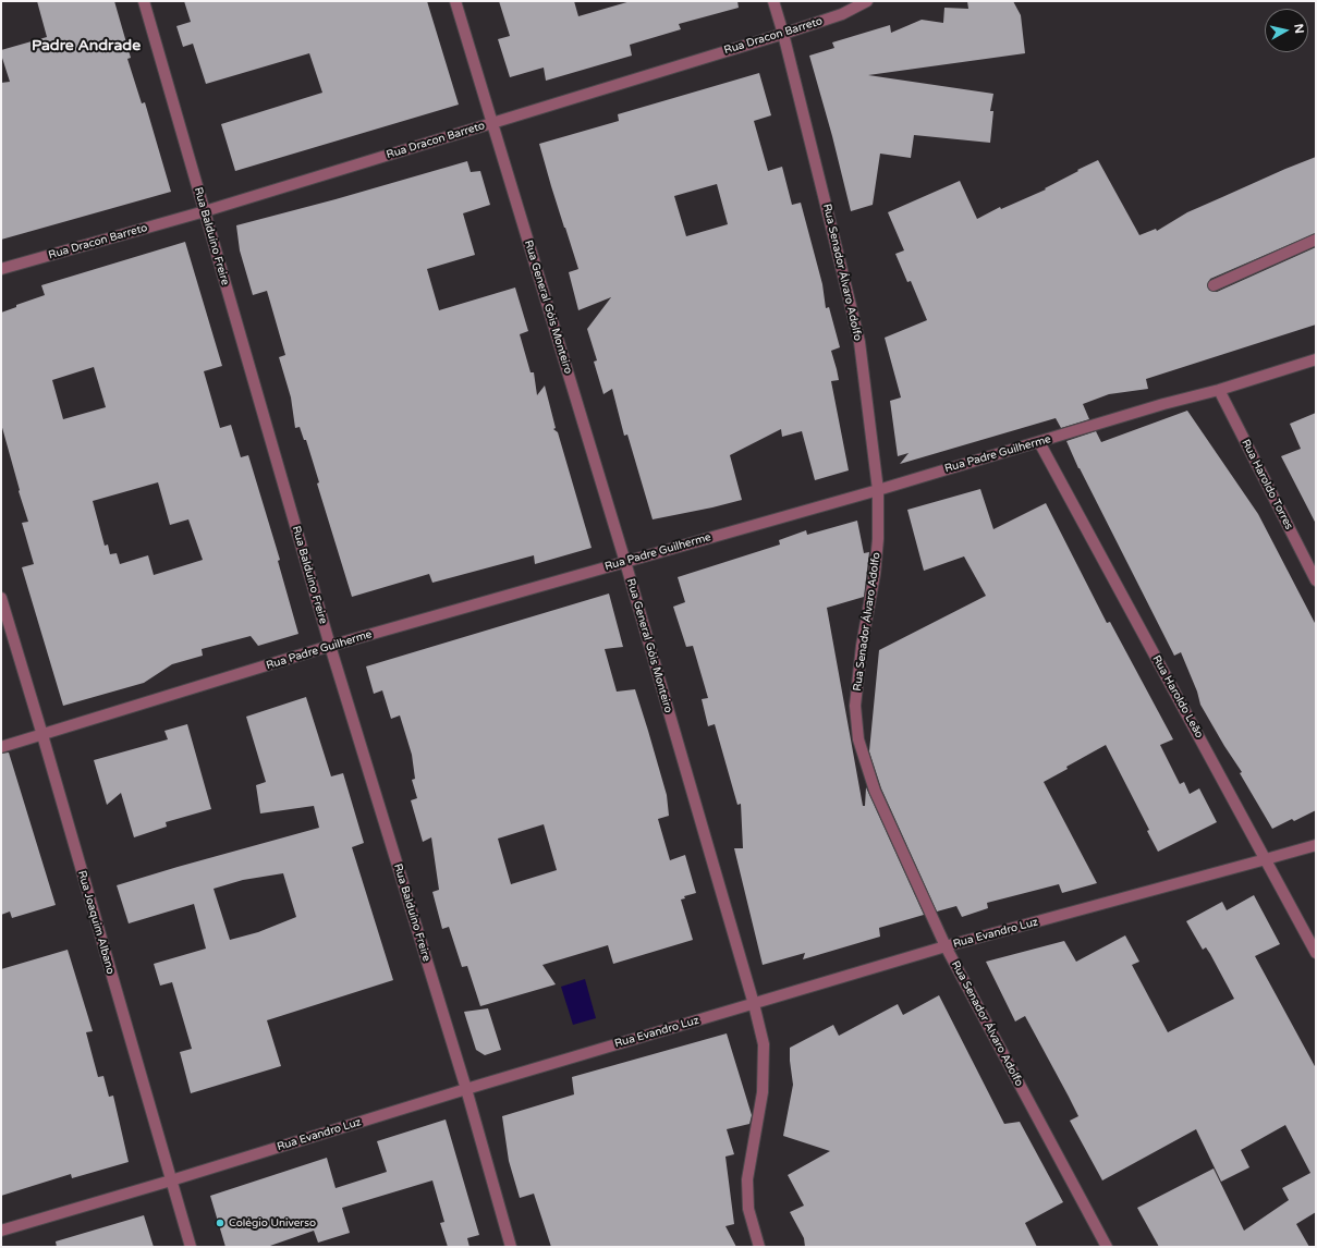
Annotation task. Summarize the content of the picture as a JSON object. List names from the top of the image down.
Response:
{
  "streets": {
    "street": [
      "Rua Dracon Barreto",
      "Rua Balduíno Freire",
      "Rua Senador Álvaro Adolfo",
      "Rua General Góis Monteiro",
      "Rua Padre Guilherme",
      "Rua Haroldo Torres",
      "Rua Haroldo Leão",
      "Rua Joaquim Albano",
      "Rua Evandro Luz"
    ]
  },
  "crossings": [
    ["Rua Dracon Barreto", "Rua Balduíno Freire"],
    ["Rua Dracon Barreto", "Rua Senador Álvaro Adolfo"],
    ["Rua Dracon Barreto", "Rua General Góis Monteiro"],
    ["Rua Balduíno Freire", "Rua Padre Guilherme"],
    ["Rua Balduíno Freire", "Rua Evandro Luz"],
    ["Rua Senador Álvaro Adolfo", "Rua Padre Guilherme"],
    ["Rua Senador Álvaro Adolfo", "Rua Evandro Luz"],
    ["Rua General Góis Monteiro", "Rua Padre Guilherme"],
    ["Rua General Góis Monteiro", "Rua Evandro Luz"],
    ["Rua Padre Guilherme", "Rua Haroldo Torres"],
    ["Rua Padre Guilherme", "Rua Haroldo Leão"],
    ["Rua Padre Guilherme", "Rua Joaquim Albano"],
    ["Rua Haroldo Leão", "Rua Evandro Luz"],
    ["Rua Joaquim Albano", "Rua Evandro Luz"]
  ],
  "districts": ["Padre Andrade"],
  "places": ["Colégio Universo"],
  "north": "right"
}
